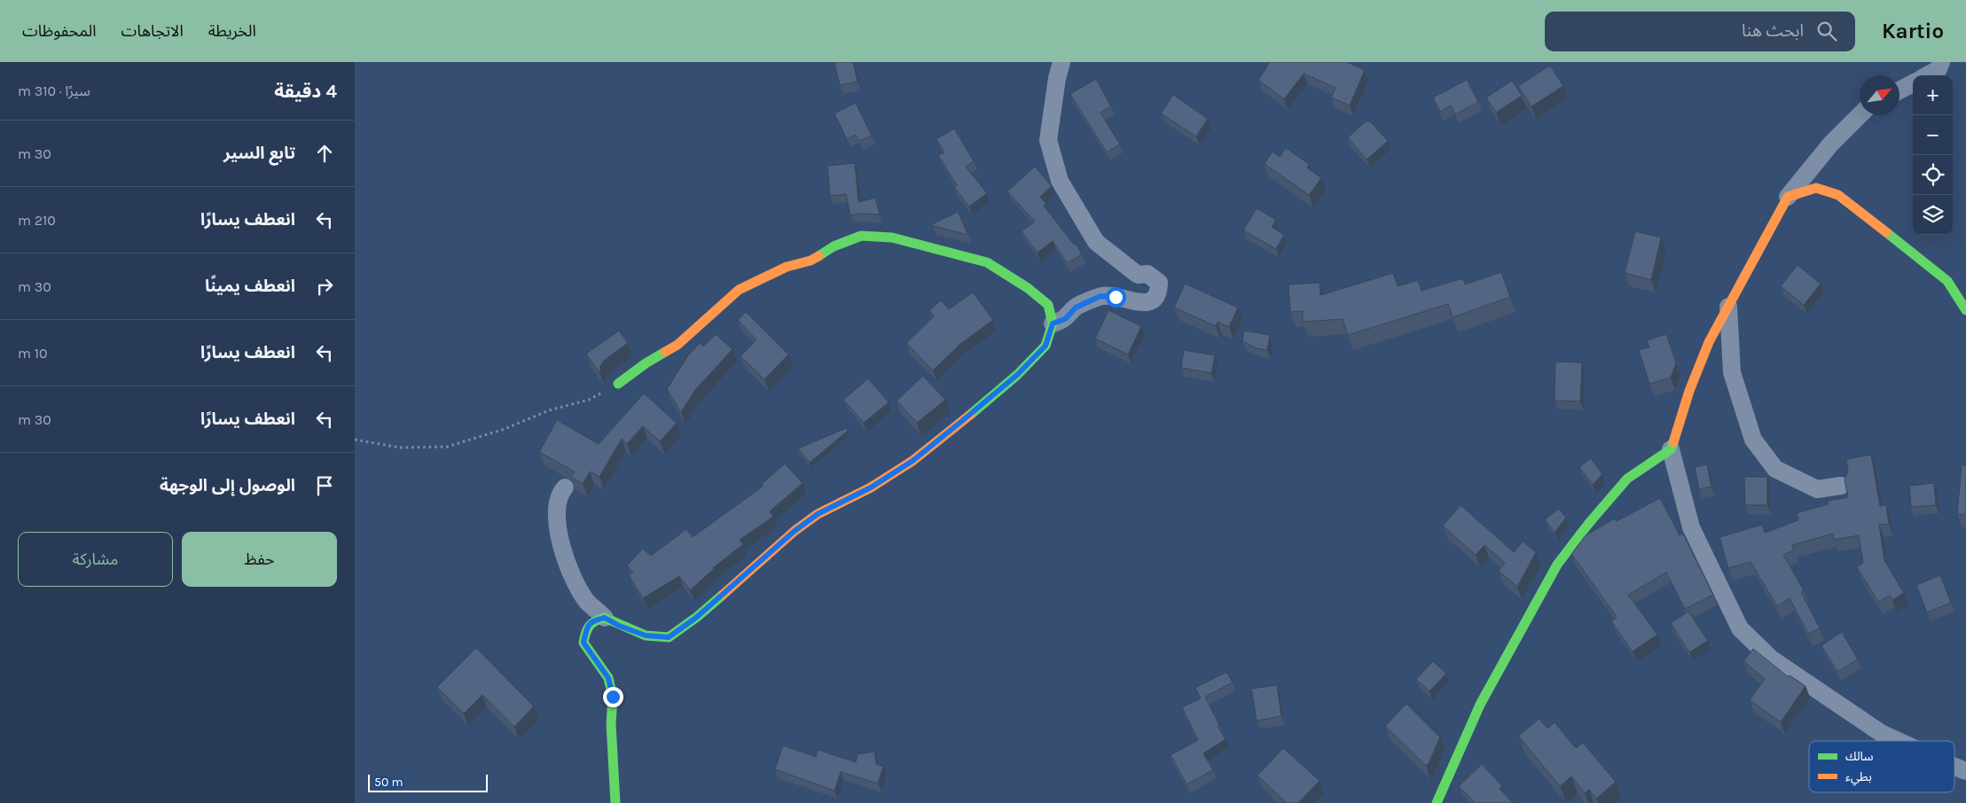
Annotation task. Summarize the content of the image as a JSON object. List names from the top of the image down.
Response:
{
  "legend": ["سالك", "بطيء"],
  "scale_bar": "50 m",
  "north": "top right",
  "page": {
    "header": "Kartio",
    "search": "ابحث هنا",
    "nav": ["الخريطة", "الاتجاهات", "المحفوظات"],
    "heading": ["4 دقيقة", "سيرًا · 310 m"],
    "map_buttons": ["+", "−"],
    "list": [
      ["تابع السير", "30 m"],
      ["انعطف يسارًا", "210 m"],
      ["انعطف يمينًا", "30 m"],
      ["انعطف يسارًا", "10 m"],
      ["انعطف يسارًا", "30 m"],
      "الوصول إلى الوجهة"
    ],
    "buttons": ["حفظ", "مشاركة"],
    "scale": "50 m"
  }
}
